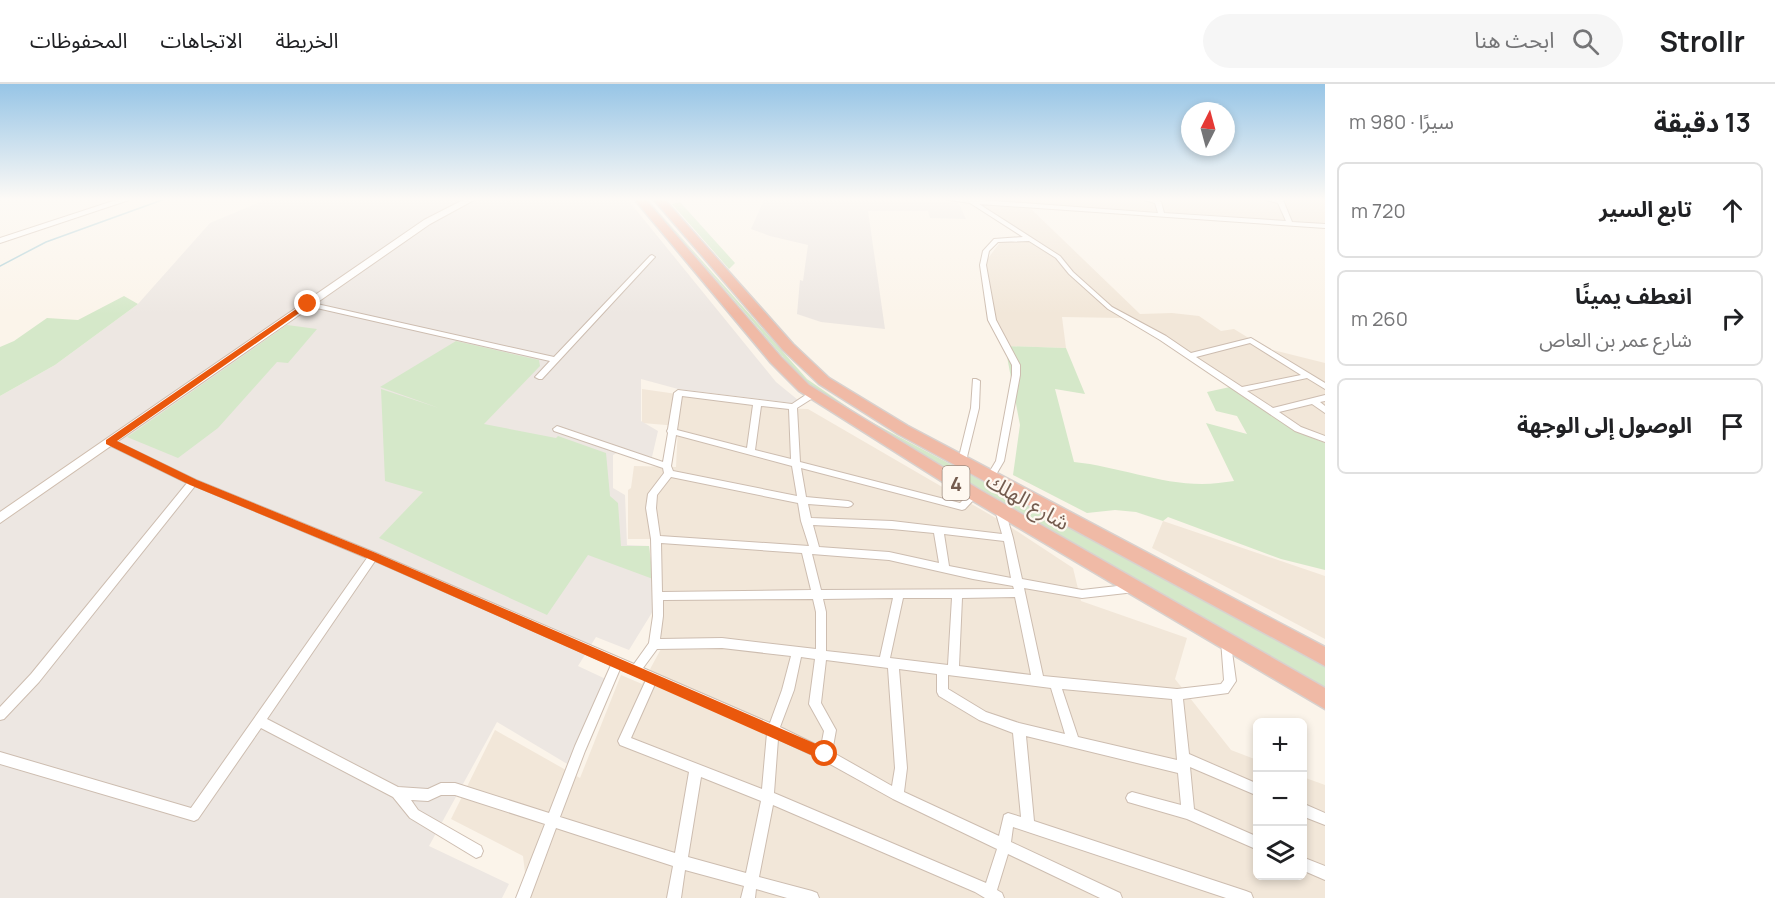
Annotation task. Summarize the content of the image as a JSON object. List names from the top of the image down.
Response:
{
  "streets": {
    "highway": ["4", "شارع الهلك"]
  },
  "north": "top",
  "page": {
    "header": "Strollr",
    "search": "ابحث هنا",
    "nav": ["الخريطة", "الاتجاهات", "المحفوظات"],
    "heading": ["13 دقيقة", "سيرًا · 980 m"],
    "list": [
      ["تابع السير", "720 m"],
      ["انعطف يمينًا", "شارع عمر بن العاص", "260 m"],
      "الوصول إلى الوجهة"
    ],
    "map_buttons": ["+", "−"]
  }
}
